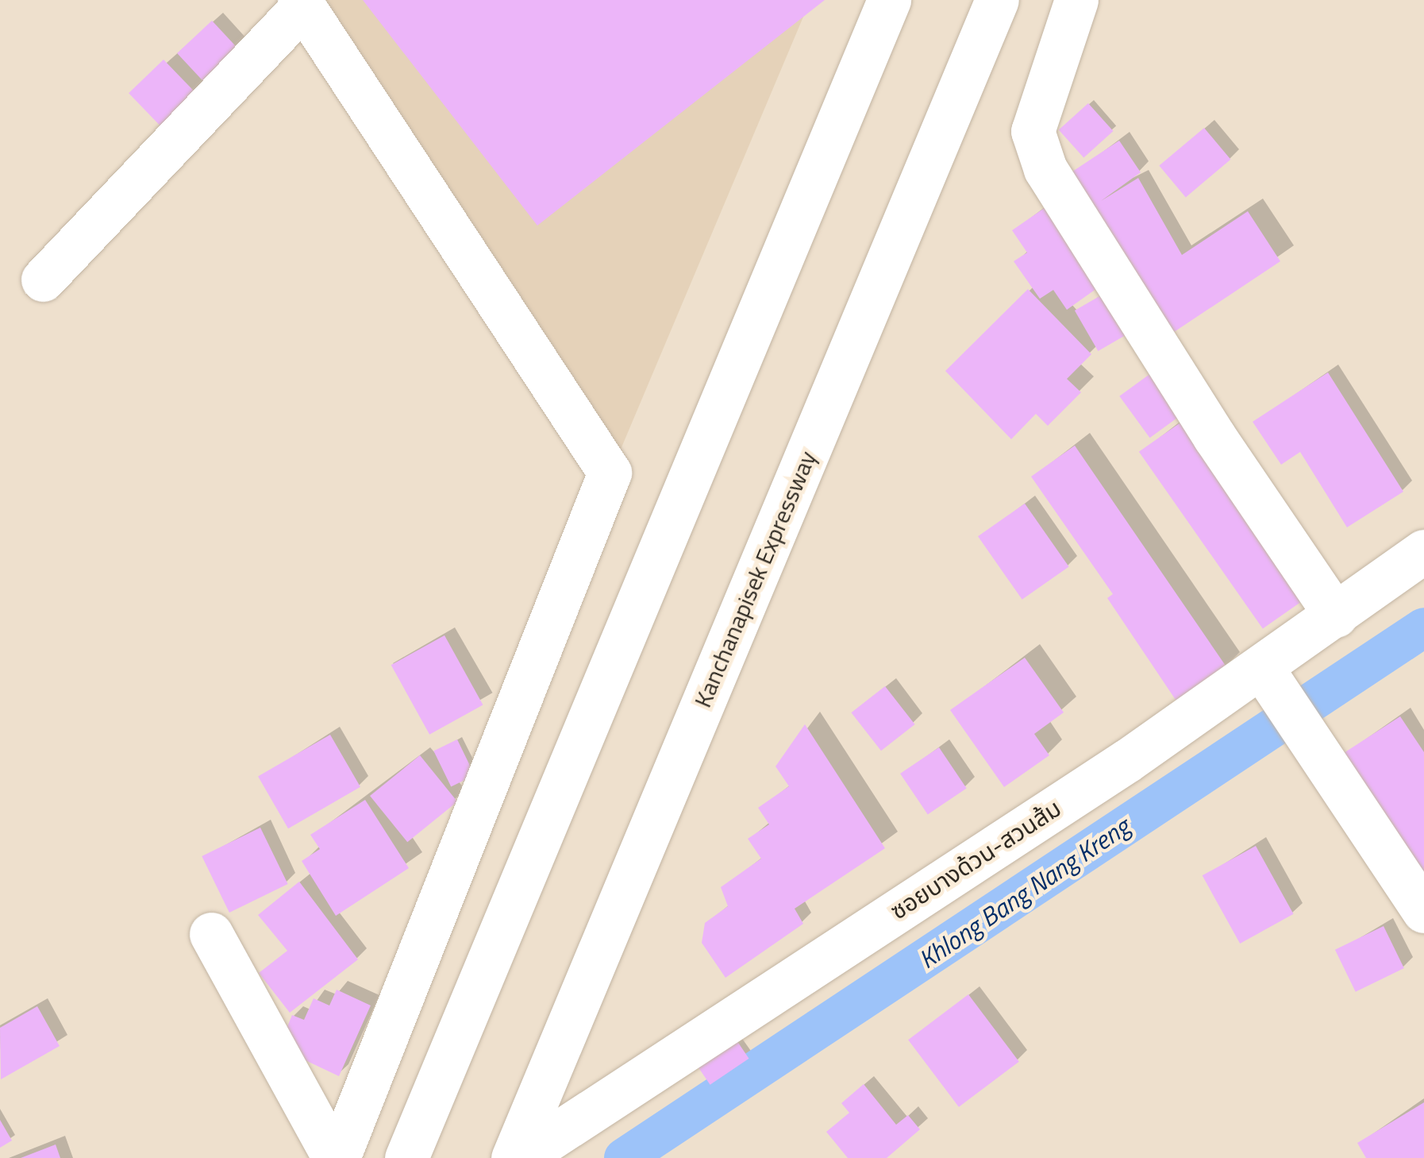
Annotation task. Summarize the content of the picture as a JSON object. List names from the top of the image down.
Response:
{
  "streets": {
    "main road": ["Kanchanapisek Expressway", "ซอยบางด้วน-สวนส้ม"]
  },
  "water": ["Khlong Bang Nang Kreng"]
}
